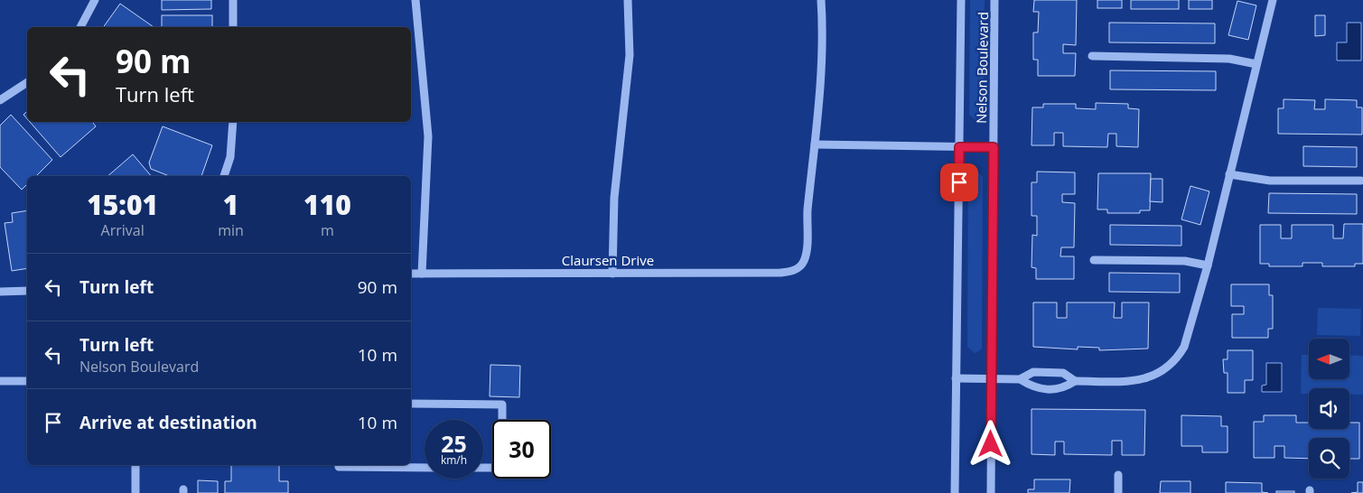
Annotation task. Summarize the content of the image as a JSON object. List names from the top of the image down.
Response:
{
  "streets": {
    "street": ["Nelson Boulevard", "Claursen Drive"]
  },
  "north": "left",
  "page": {
    "turn": ["90 m", "Turn left"],
    "eta": [
      "15:01",
      "Arrival",
      "1",
      "min",
      "110",
      "m"
    ],
    "list": [
      {
        "name": "Turn left",
        "value": "90 m"
      },
      {
        "name": "Turn left",
        "note": "Nelson Boulevard",
        "value": "10 m"
      },
      {
        "name": "Arrive at destination",
        "value": "10 m"
      }
    ],
    "speed": "25 km/h",
    "limit": "30"
  }
}
